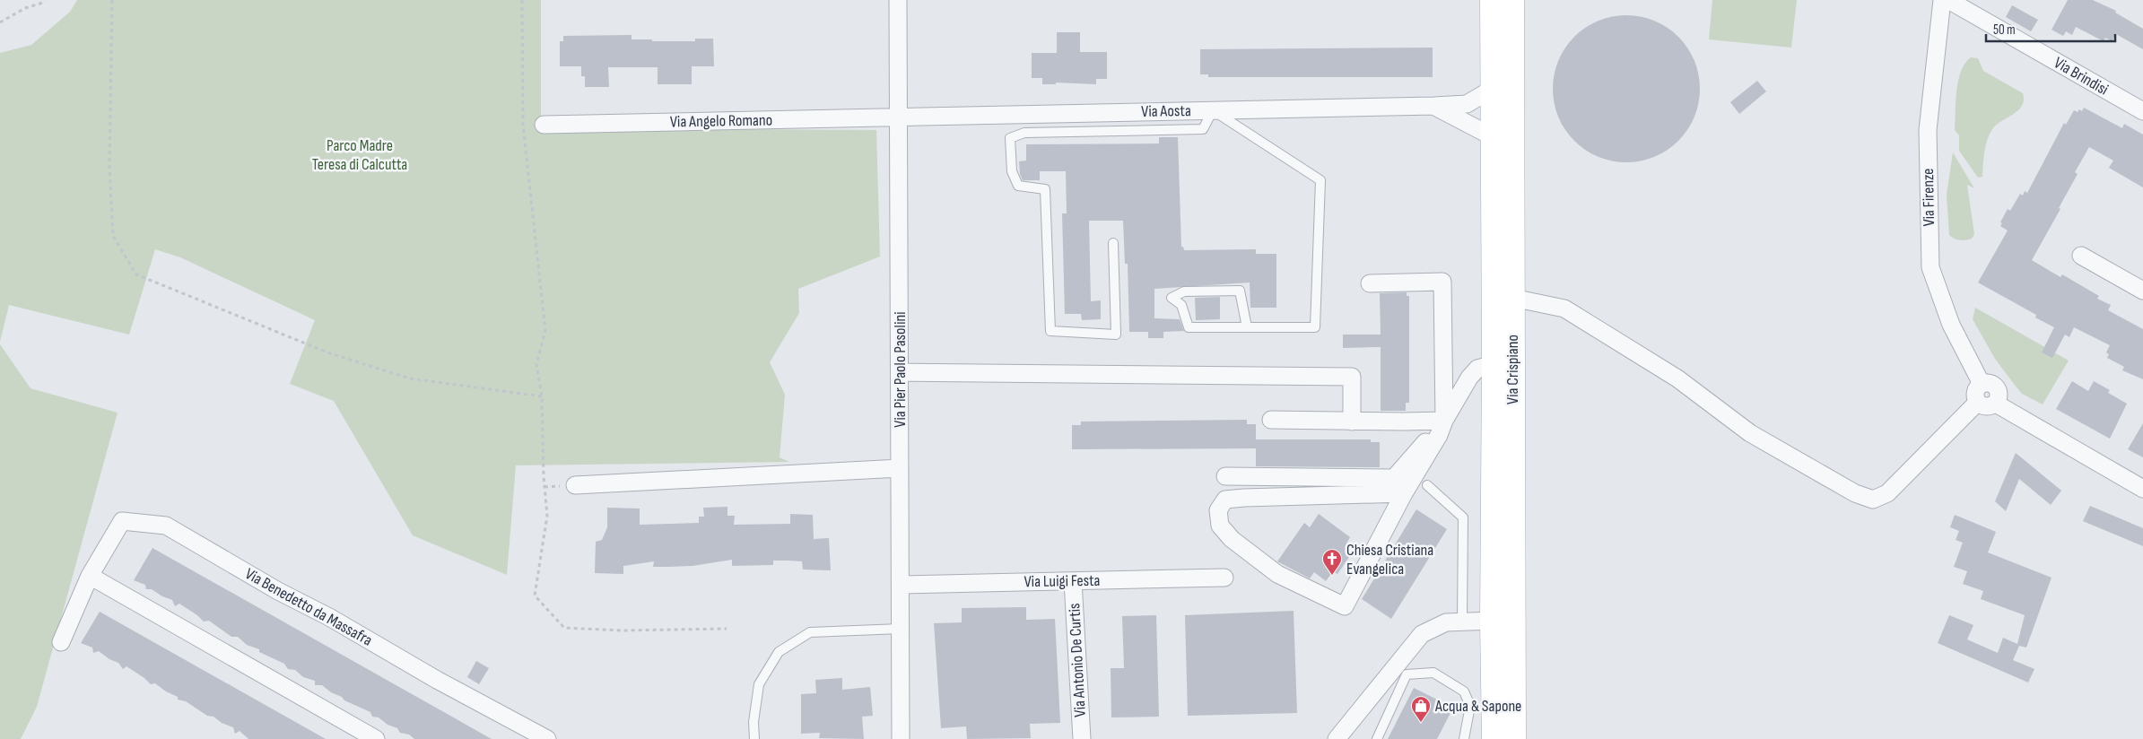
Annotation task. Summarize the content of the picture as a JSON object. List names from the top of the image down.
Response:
{
  "streets": {
    "main road": ["Via Crispiano"],
    "street": [
      "Via Brindisi",
      "Via Aosta",
      "Via Angelo Romano",
      "Via Firenze",
      "Via Pier Paolo Pasolini",
      "Via Luigi Festa",
      "Via Benedetto da Massafra",
      "Via Antonio De Curtis"
    ]
  },
  "crossings": [
    ["Via Aosta", "Via Angelo Romano"],
    ["Via Aosta", "Via Pier Paolo Pasolini"],
    ["Via Angelo Romano", "Via Pier Paolo Pasolini"],
    ["Via Pier Paolo Pasolini", "Via Luigi Festa"],
    ["Via Luigi Festa", "Via Antonio De Curtis"]
  ],
  "parks": ["Parco Madre Teresa di Calcutta"],
  "places": {
    "church": ["Chiesa Cristiana Evangelica"],
    "shop": ["Acqua & Sapone"]
  },
  "scale_bar": "50 m"
}
